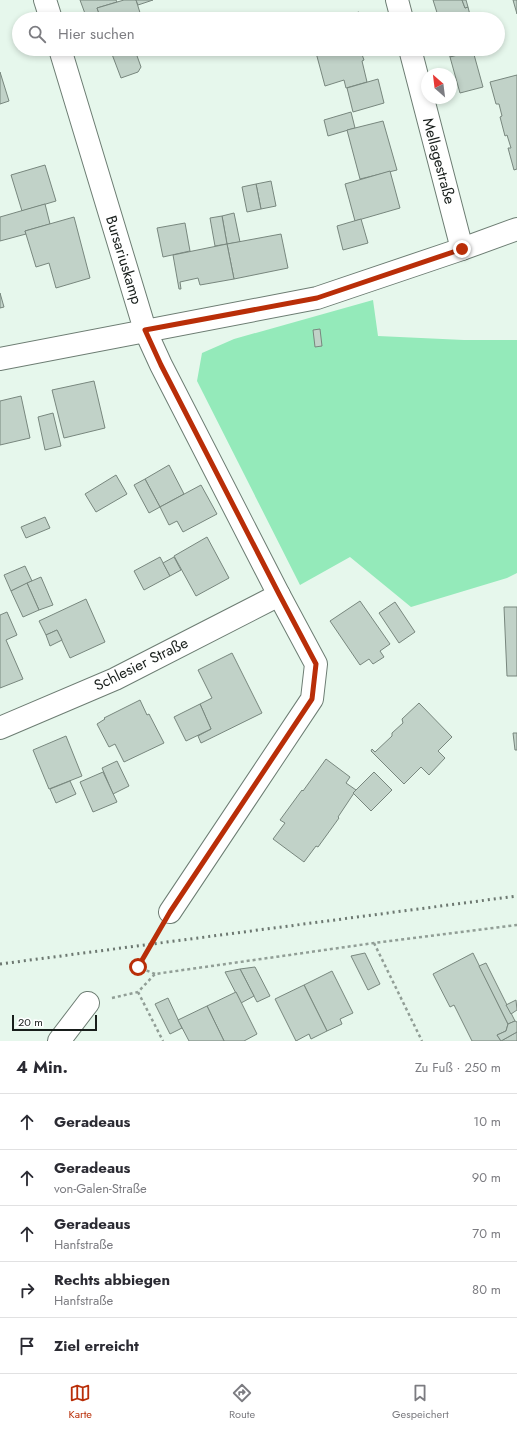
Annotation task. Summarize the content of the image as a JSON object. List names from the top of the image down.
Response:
{
  "streets": {
    "street": ["Mellagestraße", "Bursariuskamp", "Schlesier Straße"]
  },
  "crossings": [
    ["Bursariuskamp", "Schlesier Straße"]
  ],
  "scale_bar": "20 m",
  "north": "top left",
  "page": {
    "search": "Hier suchen",
    "scale": "20 m",
    "heading": ["4 Min.", "Zu Fuß · 250 m"],
    "list": [
      ["Geradeaus", "10 m"],
      ["Geradeaus", "von-Galen-Straße", "90 m"],
      ["Geradeaus", "Hanfstraße", "70 m"],
      ["Rechts abbiegen", "Hanfstraße", "80 m"],
      "Ziel erreicht"
    ],
    "nav": ["Karte", "Route", "Gespeichert"]
  }
}
